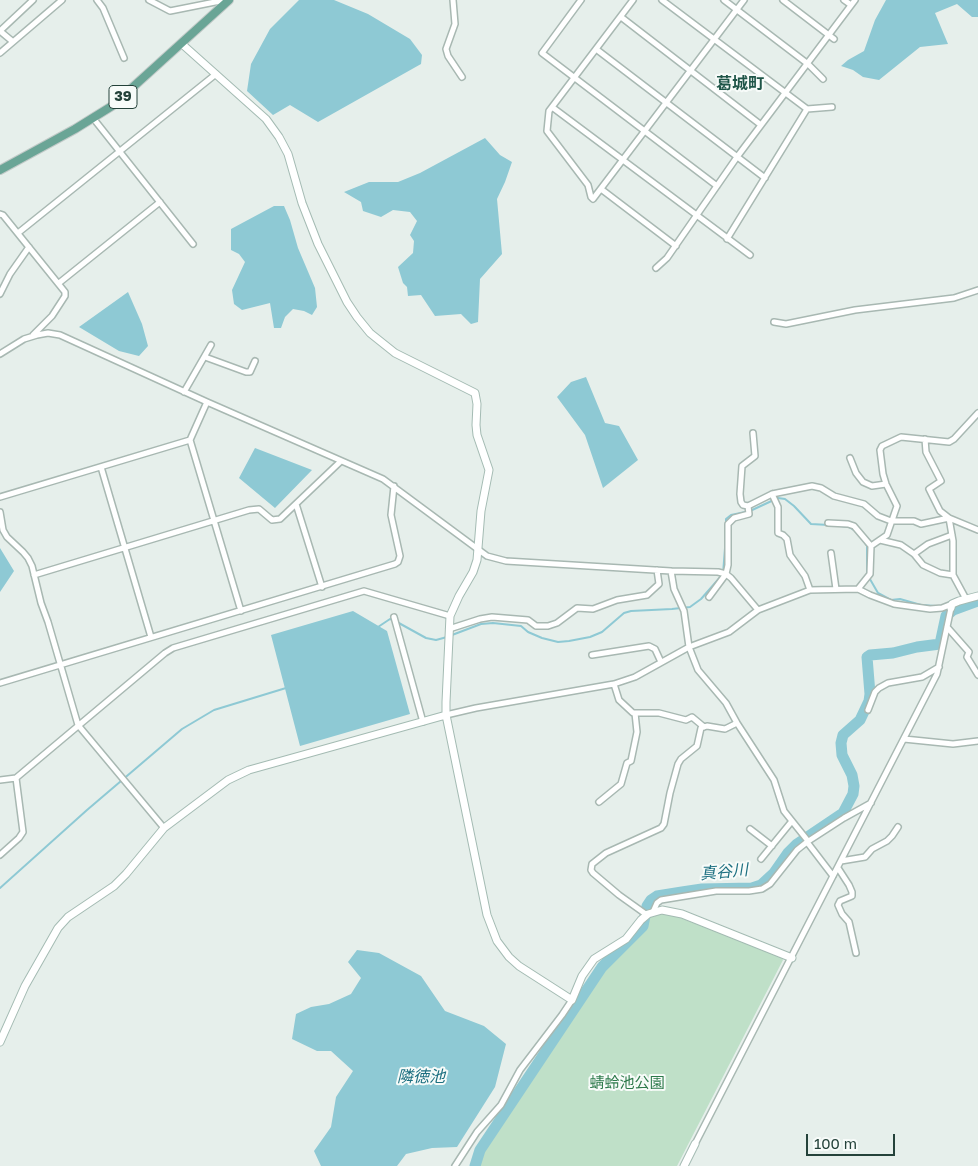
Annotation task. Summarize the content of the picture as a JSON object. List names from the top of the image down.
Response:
{
  "streets": {
    "main road": ["39"]
  },
  "districts": ["葛城町"],
  "water": ["真谷川", "隣徳池"],
  "parks": ["蜻蛉池公園"],
  "scale_bar": "100 m"
}
